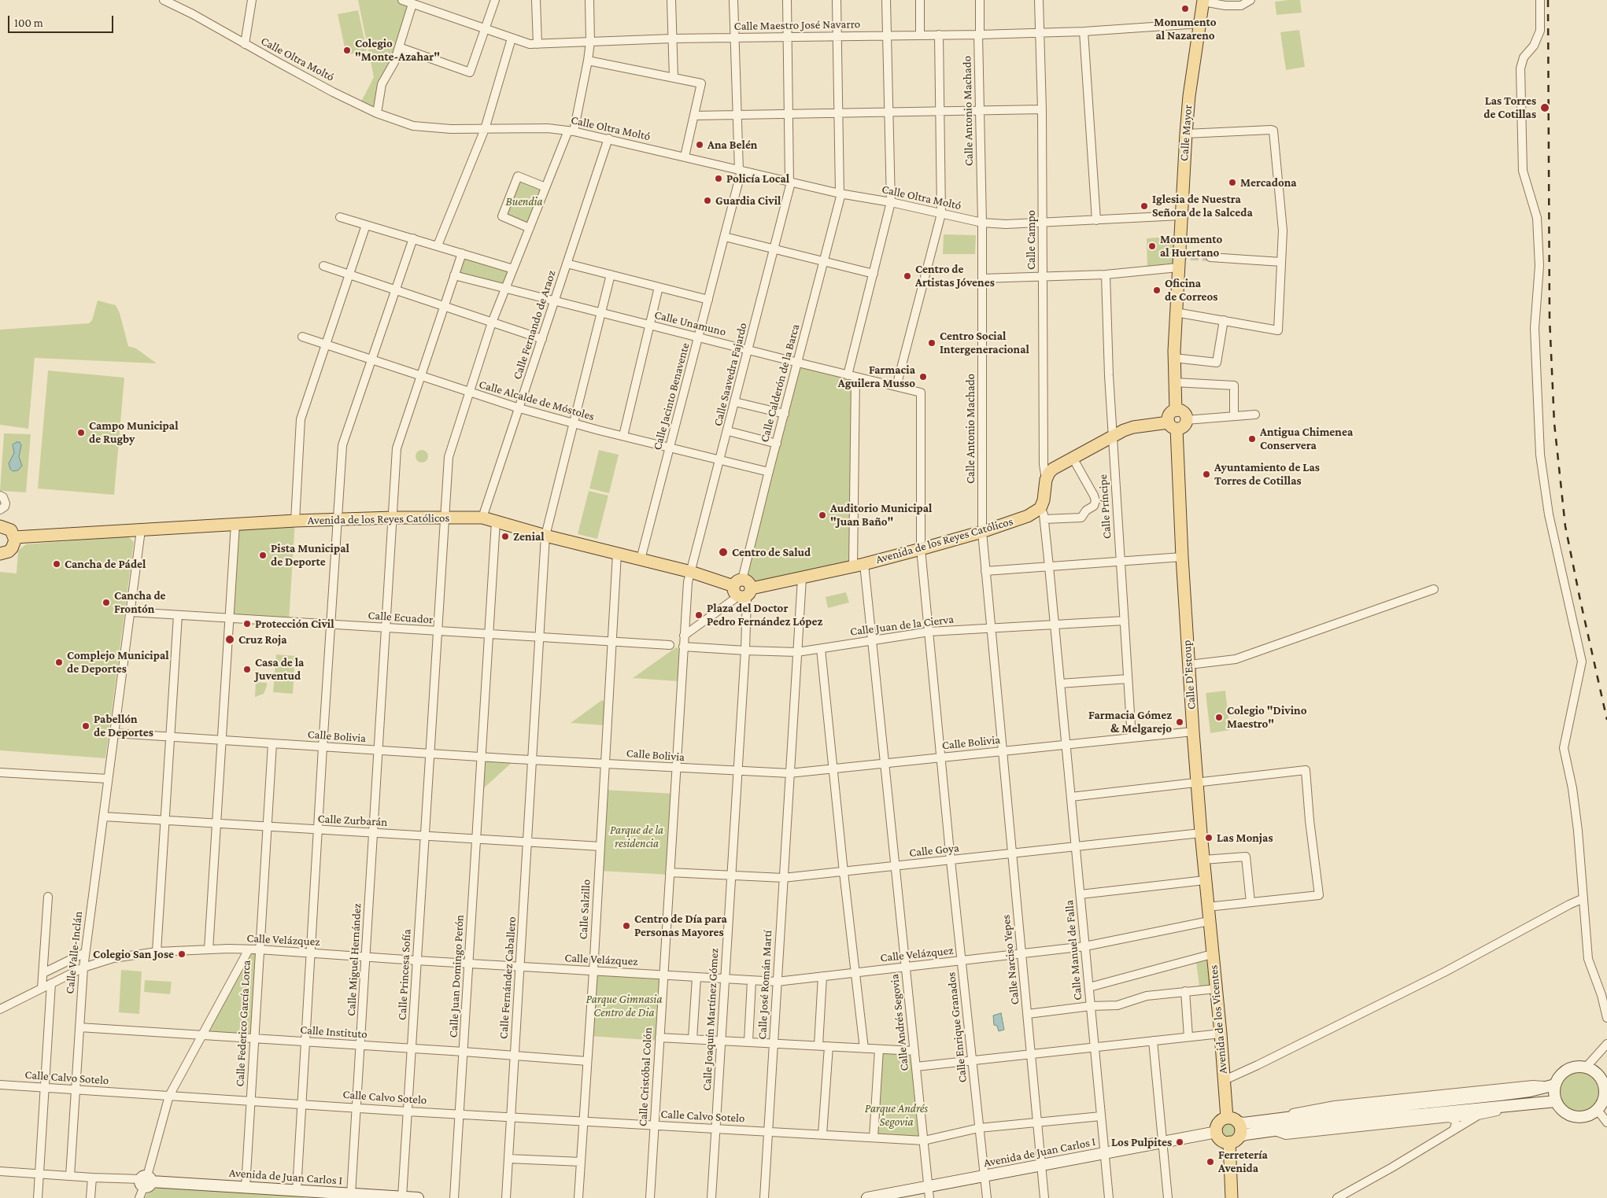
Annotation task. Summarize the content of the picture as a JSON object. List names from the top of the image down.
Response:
{
  "streets": {
    "main road": [
      "Calle Mayor",
      "Avenida de los Reyes Católicos",
      "Calle D'Estoup",
      "Avenida de los Vicentes",
      "Avenida de Juan Carlos I"
    ],
    "street": [
      "Calle Maestro José Navarro",
      "Calle Oltra Moltó",
      "Calle Antonio Machado",
      "Calle Campo",
      "Calle Unamuno",
      "Calle Fernando de Araoz",
      "Calle Saavedra Fajardo",
      "Calle Calderón de la Barca",
      "Calle Jacinto Benavente",
      "Calle Alcalde de Móstoles",
      "Calle Príncipe",
      "Calle Ecuador",
      "Calle Juan de la Cierva",
      "Calle Bolivia",
      "Calle Zurbarán",
      "Calle Goya",
      "Calle Salzillo",
      "Calle Velázquez",
      "Calle Manuel de Falla",
      "Calle Valle-Inclán",
      "Calle Miguel Hernández",
      "Calle Narciso Yepes",
      "Calle Princesa Sofía",
      "Calle Juan Domingo Perón",
      "Calle Fernández Caballero",
      "Calle José Román Martí",
      "Calle Joaquín Martínez Gómez",
      "Calle Andrés Segovia",
      "Calle Federico García Lorca",
      "Calle Enrique Granados",
      "Calle Instituto",
      "Calle Cristóbal Colón",
      "Calle Calvo Sotelo"
    ]
  },
  "crossings": [
    ["Calle Maestro José Navarro", "Calle Antonio Machado"],
    ["Calle Maestro José Navarro", "Calle Mayor"],
    ["Calle Maestro José Navarro", "Calle Campo"],
    ["Calle Maestro José Navarro", "Calle Saavedra Fajardo"],
    ["Calle Maestro José Navarro", "Calle Calderón de la Barca"],
    ["Calle Maestro José Navarro", "Calle Jacinto Benavente"],
    ["Calle Maestro José Navarro", "Calle Princesa Sofía"],
    ["Calle Maestro José Navarro", "Calle Andrés Segovia"],
    ["Calle Oltra Moltó", "Calle Antonio Machado"],
    ["Calle Oltra Moltó", "Calle Mayor"],
    ["Calle Oltra Moltó", "Calle Campo"],
    ["Calle Oltra Moltó", "Calle Fernando de Araoz"],
    ["Calle Oltra Moltó", "Calle Saavedra Fajardo"],
    ["Calle Oltra Moltó", "Calle Calderón de la Barca"],
    ["Calle Oltra Moltó", "Calle Jacinto Benavente"],
    ["Calle Oltra Moltó", "Calle Princesa Sofía"],
    ["Calle Oltra Moltó", "Calle Andrés Segovia"],
    ["Calle Antonio Machado", "Avenida de los Reyes Católicos"],
    ["Calle Antonio Machado", "Calle Juan de la Cierva"],
    ["Calle Antonio Machado", "Calle Bolivia"],
    ["Calle Antonio Machado", "Calle Narciso Yepes"],
    ["Calle Mayor", "Calle D'Estoup"],
    ["Calle Unamuno", "Calle Fernando de Araoz"],
    ["Calle Unamuno", "Calle Saavedra Fajardo"],
    ["Calle Unamuno", "Calle Calderón de la Barca"],
    ["Calle Unamuno", "Calle Jacinto Benavente"],
    ["Calle Unamuno", "Calle Miguel Hernández"],
    ["Calle Unamuno", "Calle Princesa Sofía"],
    ["Calle Unamuno", "Calle Fernández Caballero"],
    ["Calle Unamuno", "Calle Andrés Segovia"],
    ["Calle Unamuno", "Calle Enrique Granados"],
    ["Calle Fernando de Araoz", "Calle Alcalde de Móstoles"],
    ["Calle Fernando de Araoz", "Avenida de los Reyes Católicos"],
    ["Calle Saavedra Fajardo", "Calle Alcalde de Móstoles"],
    ["Calle Saavedra Fajardo", "Avenida de los Reyes Católicos"],
    ["Calle Saavedra Fajardo", "Calle Juan de la Cierva"],
    ["Calle Saavedra Fajardo", "Calle Cristóbal Colón"],
    ["Calle Calderón de la Barca", "Calle Alcalde de Móstoles"],
    ["Calle Calderón de la Barca", "Avenida de los Reyes Católicos"],
    ["Calle Calderón de la Barca", "Calle Juan de la Cierva"],
    ["Calle Calderón de la Barca", "Calle Joaquín Martínez Gómez"],
    ["Calle Jacinto Benavente", "Calle Alcalde de Móstoles"],
    ["Calle Jacinto Benavente", "Avenida de los Reyes Católicos"],
    ["Calle Alcalde de Móstoles", "Calle Miguel Hernández"],
    ["Calle Alcalde de Móstoles", "Calle Princesa Sofía"],
    ["Calle Alcalde de Móstoles", "Calle Fernández Caballero"],
    ["Calle Príncipe", "Calle Juan de la Cierva"],
    ["Calle Príncipe", "Calle Bolivia"],
    ["Avenida de los Reyes Católicos", "Calle Salzillo"],
    ["Avenida de los Reyes Católicos", "Calle Valle-Inclán"],
    ["Avenida de los Reyes Católicos", "Calle Miguel Hernández"],
    ["Avenida de los Reyes Católicos", "Calle Princesa Sofía"],
    ["Avenida de los Reyes Católicos", "Calle Juan Domingo Perón"],
    ["Avenida de los Reyes Católicos", "Calle Fernández Caballero"],
    ["Avenida de los Reyes Católicos", "Calle José Román Martí"],
    ["Avenida de los Reyes Católicos", "Calle Andrés Segovia"],
    ["Avenida de los Reyes Católicos", "Calle Enrique Granados"],
    ["Calle Ecuador", "Calle Salzillo"],
    ["Calle Ecuador", "Calle Valle-Inclán"],
    ["Calle Ecuador", "Calle Miguel Hernández"],
    ["Calle Ecuador", "Calle Princesa Sofía"],
    ["Calle Ecuador", "Calle Juan Domingo Perón"],
    ["Calle Ecuador", "Calle Fernández Caballero"],
    ["Calle Juan de la Cierva", "Calle José Román Martí"],
    ["Calle Juan de la Cierva", "Calle Joaquín Martínez Gómez"],
    ["Calle Juan de la Cierva", "Calle Andrés Segovia"],
    ["Calle Juan de la Cierva", "Calle Enrique Granados"],
    ["Calle Juan de la Cierva", "Calle Cristóbal Colón"],
    ["Calle D'Estoup", "Calle Bolivia"],
    ["Calle D'Estoup", "Calle Goya"],
    ["Calle D'Estoup", "Calle Velázquez"],
    ["Calle D'Estoup", "Avenida de los Vicentes"],
    ["Calle Bolivia", "Calle Salzillo"],
    ["Calle Bolivia", "Calle Manuel de Falla"],
    ["Calle Bolivia", "Calle Valle-Inclán"],
    ["Calle Bolivia", "Calle Miguel Hernández"],
    ["Calle Bolivia", "Calle Narciso Yepes"],
    ["Calle Bolivia", "Calle Princesa Sofía"],
    ["Calle Bolivia", "Calle Juan Domingo Perón"],
    ["Calle Bolivia", "Calle Fernández Caballero"],
    ["Calle Bolivia", "Calle José Román Martí"],
    ["Calle Bolivia", "Calle Joaquín Martínez Gómez"],
    ["Calle Bolivia", "Calle Andrés Segovia"],
    ["Calle Bolivia", "Calle Federico García Lorca"],
    ["Calle Bolivia", "Calle Enrique Granados"],
    ["Calle Bolivia", "Calle Cristóbal Colón"],
    ["Calle Zurbarán", "Calle Salzillo"],
    ["Calle Zurbarán", "Calle Valle-Inclán"],
    ["Calle Zurbarán", "Calle Miguel Hernández"],
    ["Calle Zurbarán", "Calle Princesa Sofía"],
    ["Calle Zurbarán", "Calle Juan Domingo Perón"],
    ["Calle Zurbarán", "Calle Fernández Caballero"],
    ["Calle Zurbarán", "Calle Federico García Lorca"],
    ["Calle Goya", "Calle Manuel de Falla"],
    ["Calle Goya", "Calle Narciso Yepes"],
    ["Calle Goya", "Calle José Román Martí"],
    ["Calle Goya", "Calle Joaquín Martínez Gómez"],
    ["Calle Goya", "Calle Andrés Segovia"],
    ["Calle Goya", "Calle Enrique Granados"],
    ["Calle Goya", "Calle Cristóbal Colón"],
    ["Calle Salzillo", "Calle Velázquez"],
    ["Calle Salzillo", "Calle Instituto"],
    ["Calle Salzillo", "Calle Calvo Sotelo"],
    ["Calle Velázquez", "Calle Manuel de Falla"],
    ["Calle Velázquez", "Calle Valle-Inclán"],
    ["Calle Velázquez", "Calle Miguel Hernández"],
    ["Calle Velázquez", "Calle Narciso Yepes"],
    ["Calle Velázquez", "Calle Princesa Sofía"],
    ["Calle Velázquez", "Calle Juan Domingo Perón"],
    ["Calle Velázquez", "Calle Fernández Caballero"],
    ["Calle Velázquez", "Calle José Román Martí"],
    ["Calle Velázquez", "Calle Joaquín Martínez Gómez"],
    ["Calle Velázquez", "Avenida de los Vicentes"],
    ["Calle Velázquez", "Calle Andrés Segovia"],
    ["Calle Velázquez", "Calle Federico García Lorca"],
    ["Calle Velázquez", "Calle Enrique Granados"],
    ["Calle Velázquez", "Calle Cristóbal Colón"],
    ["Calle Manuel de Falla", "Calle Calvo Sotelo"],
    ["Calle Manuel de Falla", "Avenida de Juan Carlos I"],
    ["Calle Valle-Inclán", "Calle Instituto"],
    ["Calle Valle-Inclán", "Calle Calvo Sotelo"],
    ["Calle Valle-Inclán", "Avenida de Juan Carlos I"],
    ["Calle Miguel Hernández", "Calle Instituto"],
    ["Calle Miguel Hernández", "Calle Calvo Sotelo"],
    ["Calle Miguel Hernández", "Avenida de Juan Carlos I"],
    ["Calle Narciso Yepes", "Calle Calvo Sotelo"],
    ["Calle Narciso Yepes", "Avenida de Juan Carlos I"],
    ["Calle Princesa Sofía", "Calle Instituto"],
    ["Calle Princesa Sofía", "Calle Calvo Sotelo"],
    ["Calle Princesa Sofía", "Avenida de Juan Carlos I"],
    ["Calle Juan Domingo Perón", "Calle Instituto"],
    ["Calle Juan Domingo Perón", "Calle Calvo Sotelo"],
    ["Calle Fernández Caballero", "Calle Instituto"],
    ["Calle Fernández Caballero", "Calle Calvo Sotelo"],
    ["Calle José Román Martí", "Calle Calvo Sotelo"],
    ["Calle Joaquín Martínez Gómez", "Calle Calvo Sotelo"],
    ["Avenida de los Vicentes", "Avenida de Juan Carlos I"],
    ["Calle Andrés Segovia", "Calle Calvo Sotelo"],
    ["Calle Andrés Segovia", "Avenida de Juan Carlos I"],
    ["Calle Federico García Lorca", "Calle Instituto"],
    ["Calle Federico García Lorca", "Calle Calvo Sotelo"],
    ["Calle Federico García Lorca", "Avenida de Juan Carlos I"],
    ["Calle Enrique Granados", "Calle Calvo Sotelo"],
    ["Calle Enrique Granados", "Avenida de Juan Carlos I"],
    ["Calle Cristóbal Colón", "Calle Calvo Sotelo"]
  ],
  "parks": [
    "Buendia",
    "Parque de la residencia",
    "Parque Gimnasia Centro de Dia",
    "Parque Andrés Segovia"
  ],
  "places": [
    "Monumento al Nazareno",
    "Colegio \"Monte-Azahar\"",
    "Las Torres de Cotillas",
    "Ana Belén",
    "Policía Local",
    "Mercadona",
    "Guardia Civil",
    "Iglesia de Nuestra Señora de la Salceda",
    "Monumento al Huertano",
    "Centro de Artistas Jóvenes",
    "Oficina de Correos",
    "Centro Social Intergeneracional",
    "Farmacia Aguilera Musso",
    "Campo Municipal de Rugby",
    "Antigua Chimenea Conservera",
    "Ayuntamiento de Las Torres de Cotillas",
    "Auditorio Municipal \"Juan Baño\"",
    "Zenial",
    "Centro de Salud",
    "Pista Municipal de Deporte",
    "Cancha de Pádel",
    "Cancha de Frontón",
    "Plaza del Doctor Pedro Fernández López",
    "Protección Civil",
    "Cruz Roja",
    "Complejo Municipal de Deportes",
    "Casa de la Juventud",
    "Colegio \"Divino Maestro\"",
    "Farmacia Gómez & Melgarejo",
    "Pabellón de Deportes",
    "Las Monjas",
    "Centro de Día para Personas Mayores",
    "Colegio San Jose",
    "Los Pulpites",
    "Ferretería Avenida"
  ],
  "scale_bar": "100 m"
}
